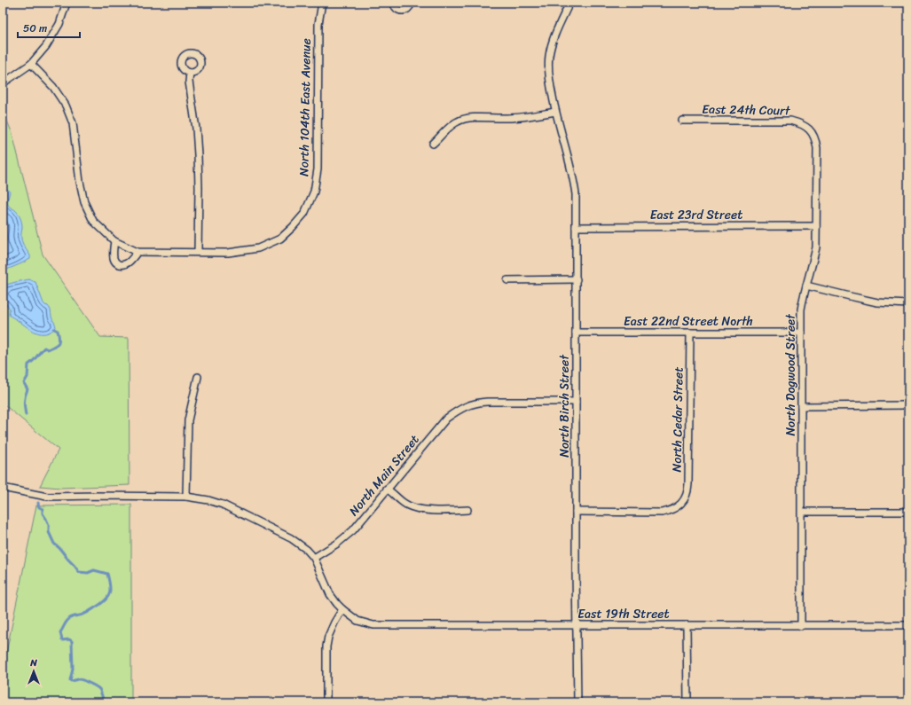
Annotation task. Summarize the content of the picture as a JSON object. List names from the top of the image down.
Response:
{
  "streets": {
    "street": [
      "North 104th East Avenue",
      "East 24th Court",
      "East 23rd Street",
      "East 22nd Street North",
      "North Dogwood Street",
      "North Birch Street",
      "North Cedar Street",
      "North Main Street",
      "East 19th Street"
    ]
  },
  "crossings": [
    ["East 24th Court", "North Dogwood Street"],
    ["East 23rd Street", "North Dogwood Street"],
    ["East 23rd Street", "North Birch Street"],
    ["East 22nd Street North", "North Dogwood Street"],
    ["East 22nd Street North", "North Birch Street"],
    ["East 22nd Street North", "North Cedar Street"],
    ["North Dogwood Street", "East 19th Street"],
    ["North Birch Street", "North Cedar Street"],
    ["North Birch Street", "North Main Street"],
    ["North Birch Street", "East 19th Street"],
    ["North Main Street", "East 19th Street"]
  ],
  "scale_bar": "50 m",
  "north": "top"
}
